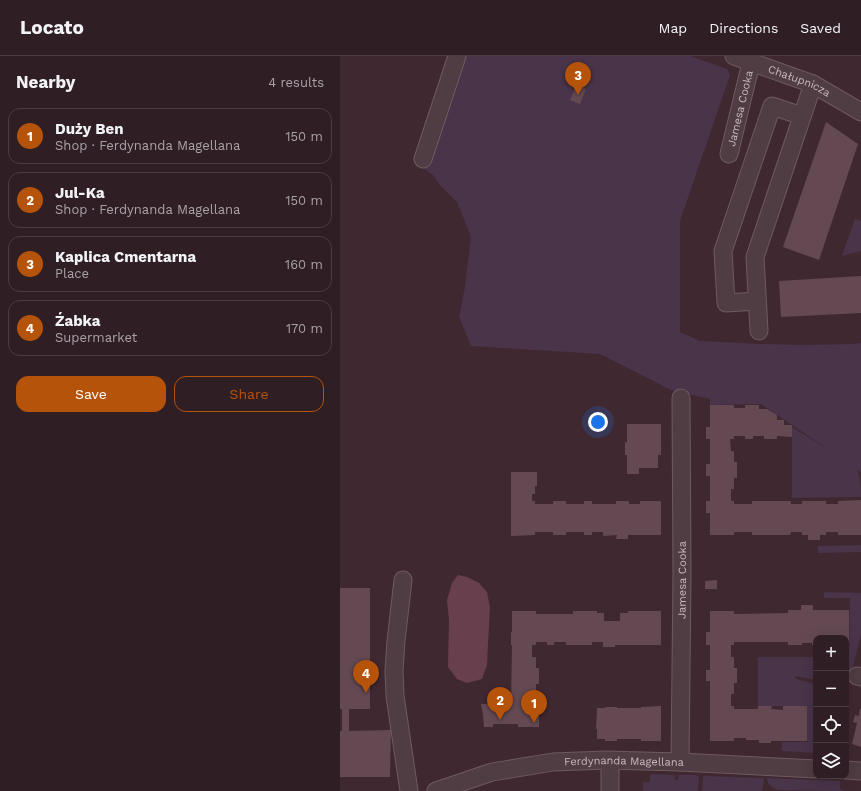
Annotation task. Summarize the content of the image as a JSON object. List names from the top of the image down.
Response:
{
  "streets": {
    "street": ["Chałupnicza", "Jamesa Cooka", "Ferdynanda Magellana"]
  },
  "crossings": [
    ["Chałupnicza", "Jamesa Cooka"],
    ["Jamesa Cooka", "Ferdynanda Magellana"]
  ],
  "page": {
    "header": "Locato",
    "nav": ["Map", "Directions", "Saved"],
    "heading": ["Nearby", "4 results"],
    "pins": [
      "3",
      "4",
      "2",
      "1"
    ],
    "list": [
      {
        "mark": "1",
        "name": "Duży Ben",
        "note": "Shop · Ferdynanda Magellana",
        "value": "150 m"
      },
      {
        "mark": "2",
        "name": "Jul-Ka",
        "note": "Shop · Ferdynanda Magellana",
        "value": "150 m"
      },
      {
        "mark": "3",
        "name": "Kaplica Cmentarna",
        "note": "Place",
        "value": "160 m"
      },
      {
        "mark": "4",
        "name": "Źabka",
        "note": "Supermarket",
        "value": "170 m"
      }
    ],
    "buttons": ["Save", "Share"],
    "map_buttons": ["+", "−"]
  }
}
